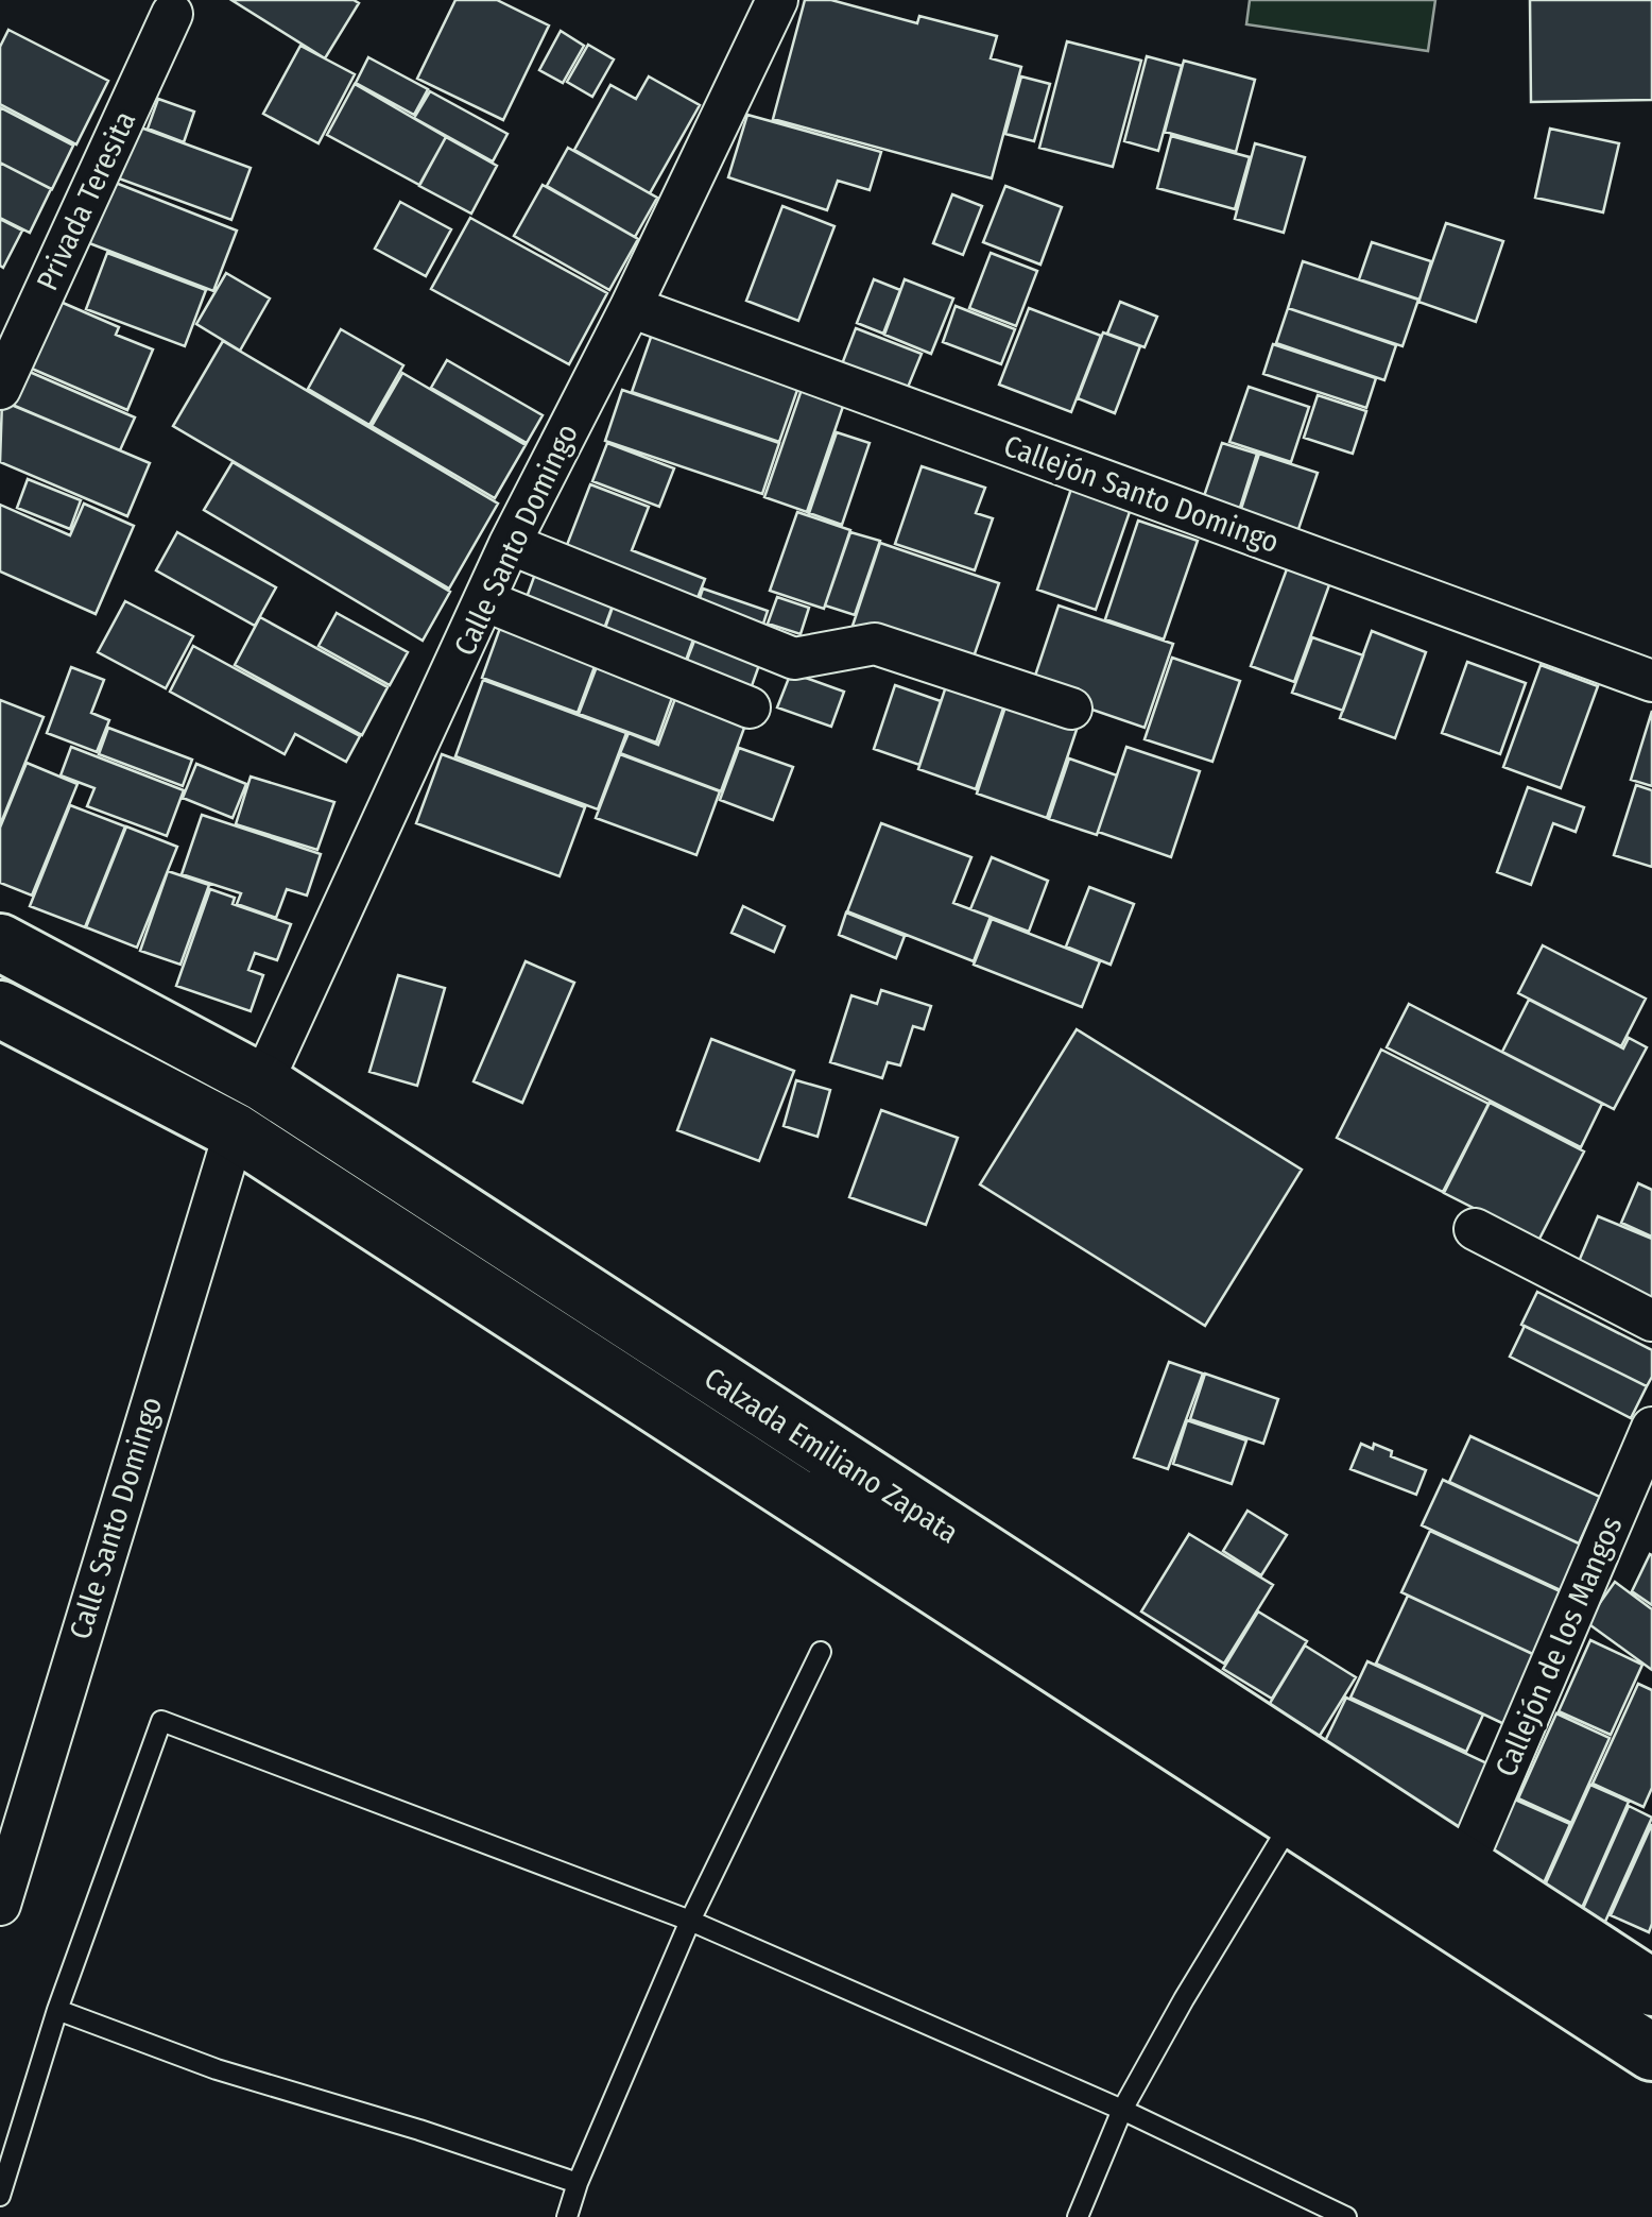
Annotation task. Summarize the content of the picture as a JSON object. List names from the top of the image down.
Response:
{
  "streets": {
    "main road": ["Calzada Emiliano Zapata"],
    "street": [
      "Privada Teresita",
      "Callejón Santo Domingo",
      "Calle Santo Domingo",
      "Callejón de los Mangos"
    ]
  },
  "crossings": [
    ["Callejón Santo Domingo", "Calle Santo Domingo"],
    ["Calle Santo Domingo", "Calzada Emiliano Zapata"],
    ["Calzada Emiliano Zapata", "Callejón de los Mangos"]
  ]
}
